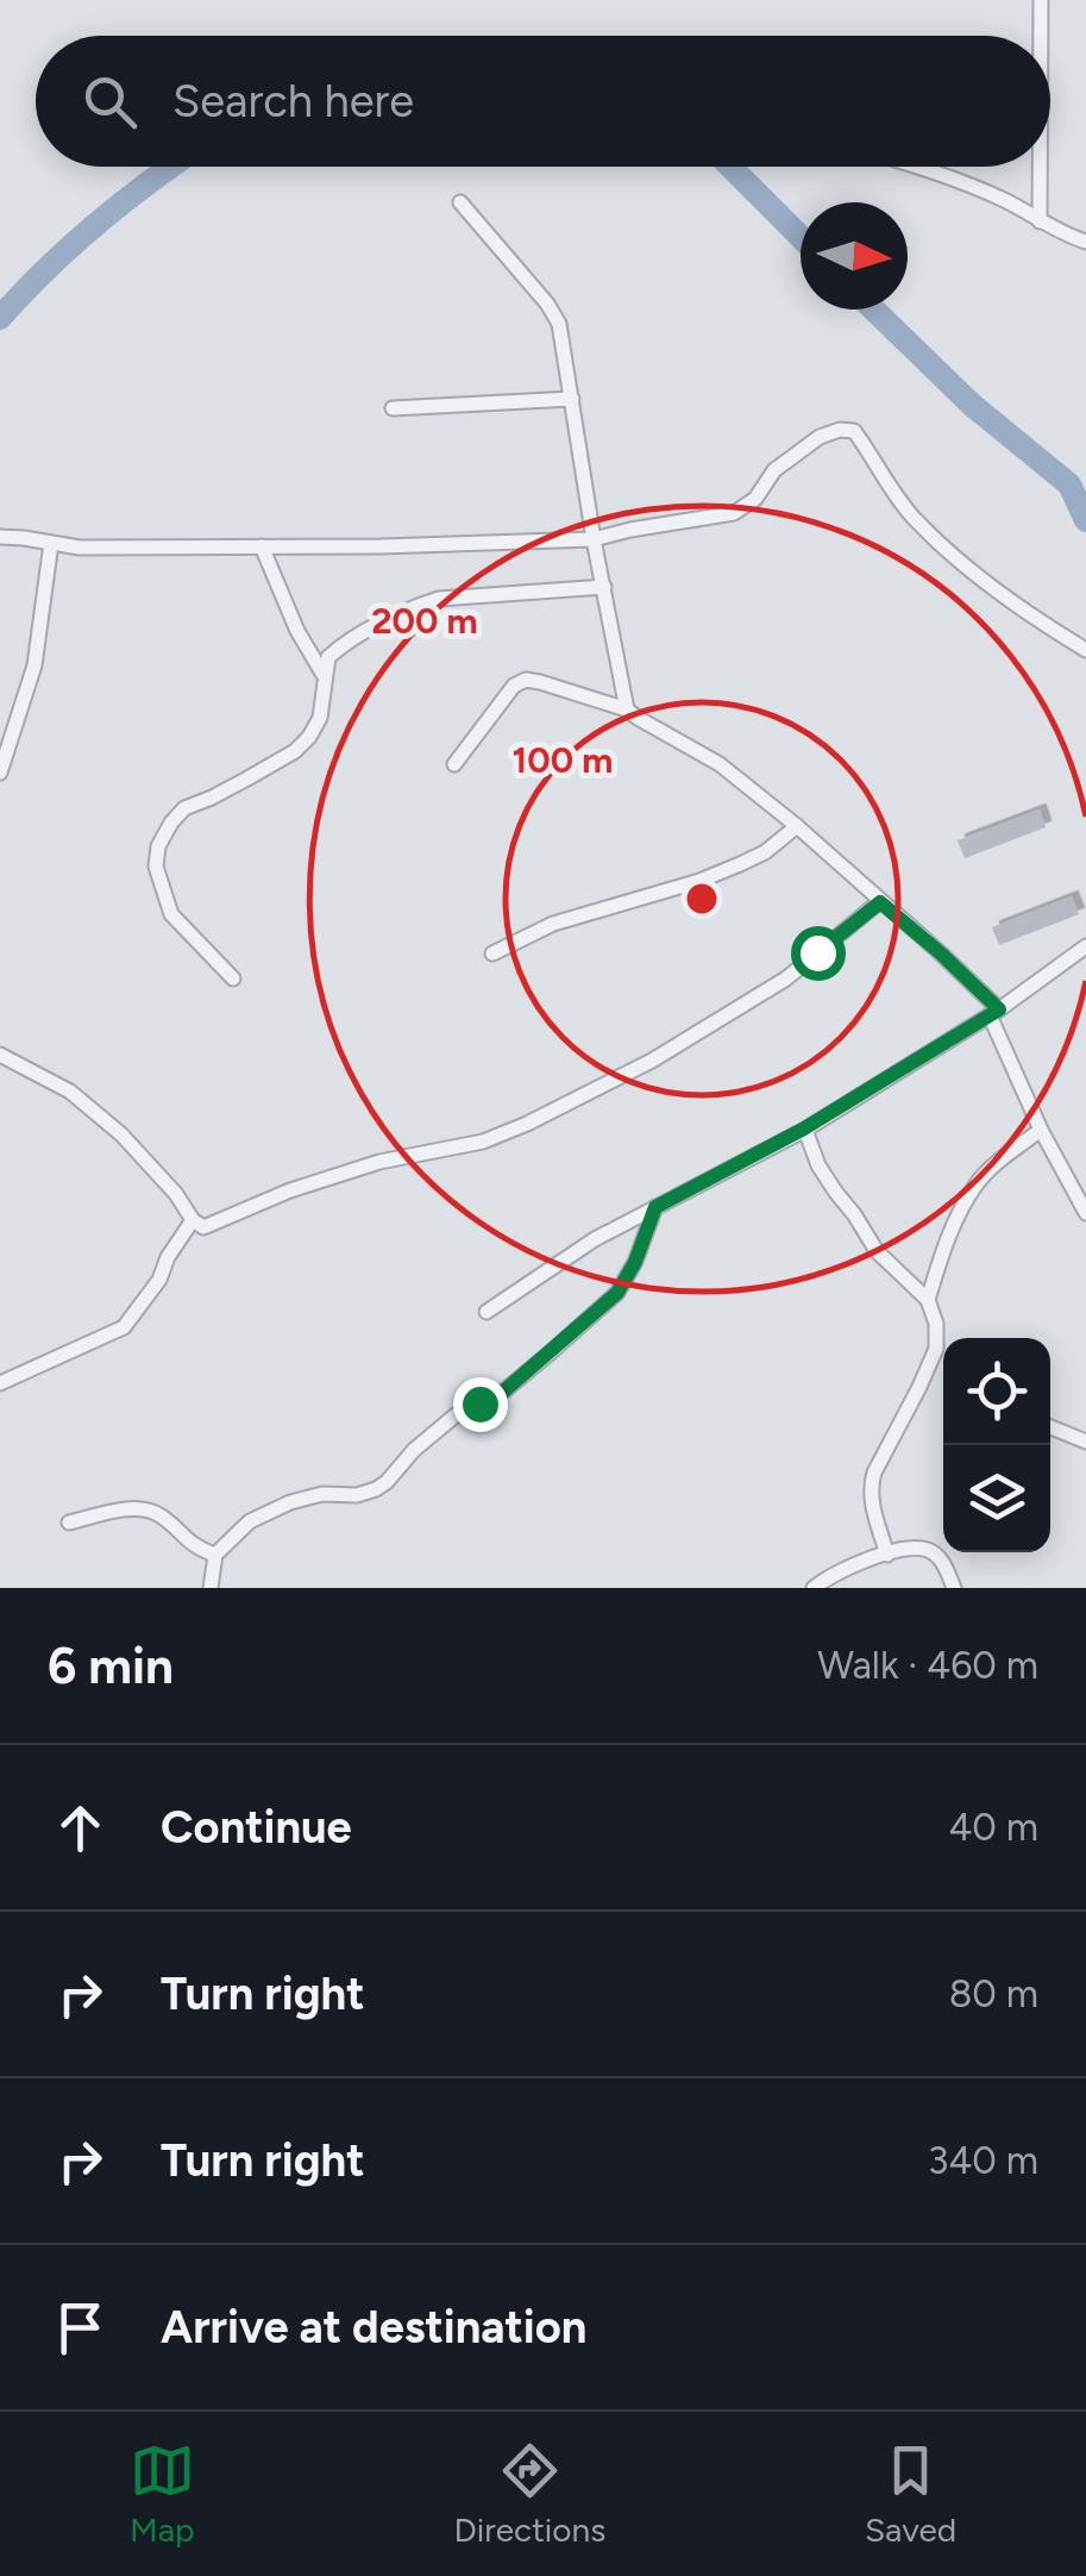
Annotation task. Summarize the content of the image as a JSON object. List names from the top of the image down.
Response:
{
  "north": "right",
  "page": {
    "search": "Search here",
    "heading": ["6 min", "Walk · 460 m"],
    "list": [
      ["Continue", "40 m"],
      ["Turn right", "80 m"],
      ["Turn right", "340 m"],
      "Arrive at destination"
    ],
    "nav": ["Map", "Directions", "Saved"]
  },
  "rings": ["200 m", "100 m"]
}
